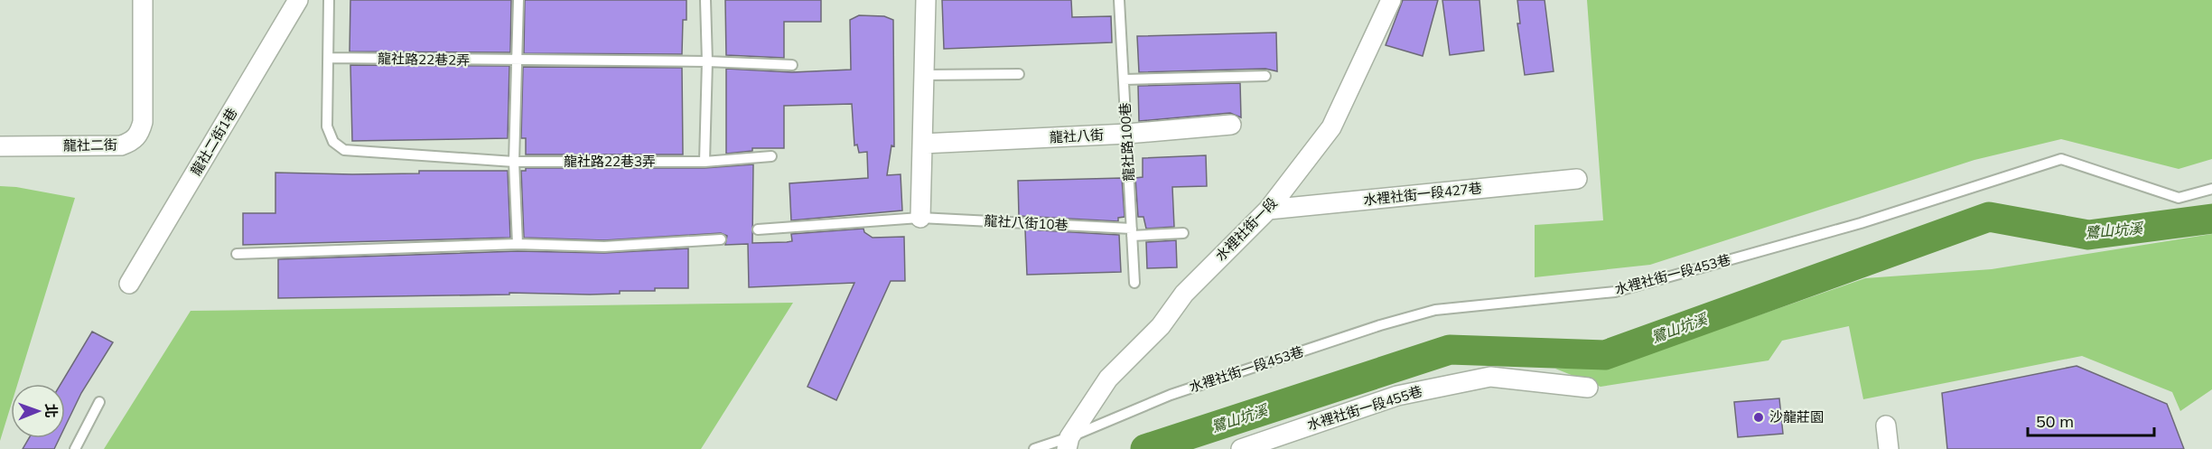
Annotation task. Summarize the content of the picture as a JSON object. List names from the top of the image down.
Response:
{
  "streets": {
    "street": [
      "龍社八街",
      "龍社二街1巷",
      "龍社二街",
      "水裡社街一段427巷",
      "水裡社街一段",
      "水裡社街一段455巷"
    ],
    "lane": [
      "龍社路22巷2弄",
      "龍社路100巷",
      "龍社路22巷3弄",
      "龍社八街10巷",
      "水裡社街一段453巷"
    ]
  },
  "crossings": [
    ["龍社路22巷2弄", "龍社路22巷3弄"],
    ["龍社八街", "龍社路100巷"],
    ["龍社路100巷", "龍社八街10巷"],
    ["水裡社街一段427巷", "水裡社街一段"],
    ["水裡社街一段", "水裡社街一段453巷"]
  ],
  "water": ["鷺山坑溪"],
  "places": ["沙龍莊園"],
  "scale_bar": "50 m",
  "north": "right"
}
